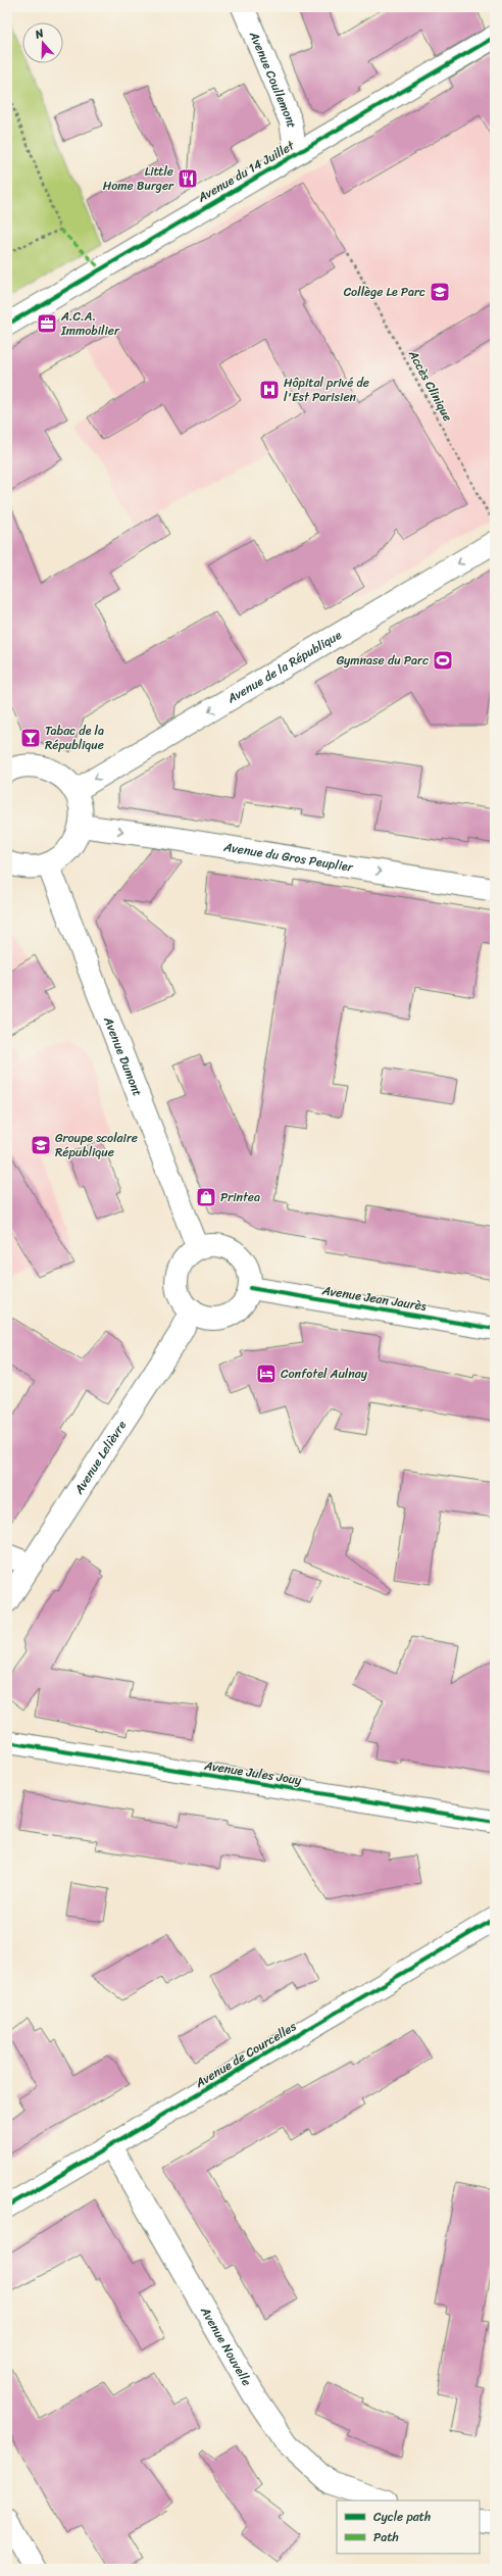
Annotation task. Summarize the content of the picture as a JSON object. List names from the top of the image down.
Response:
{
  "streets": {
    "street": [
      "Avenue Coullemont",
      "Avenue du 14 Juillet",
      "Avenue de la République",
      "Avenue du Gros Peuplier",
      "Avenue Dumont",
      "Avenue Jean Jaurès",
      "Avenue Lelièvre",
      "Avenue Jules Jouy",
      "Avenue de Courcelles",
      "Avenue Nouvelle"
    ],
    "path": ["Accès Clinique"]
  },
  "crossings": [
    ["Avenue Coullemont", "Avenue du 14 Juillet"],
    ["Avenue Dumont", "Avenue Jean Jaurès"],
    ["Avenue Dumont", "Avenue Lelièvre"],
    ["Avenue Jean Jaurès", "Avenue Lelièvre"],
    ["Avenue de Courcelles", "Avenue Nouvelle"]
  ],
  "one_way": ["Avenue de la République", "Avenue du Gros Peuplier"],
  "places": {
    "restaurant": ["Little Home Burger"],
    "school or university": ["Collège Le Parc", "Groupe scolaire République"],
    "office": ["A.C.A. Immobilier"],
    "hospital": ["Hôpital privé de l'Est Parisien"],
    "sports": ["Gymnase du Parc"],
    "bar": ["Tabac de la République"],
    "shop": ["Printea"],
    "hotel": ["Confotel Aulnay"]
  },
  "legend": ["Cycle path", "Path"],
  "north": "top"
}
